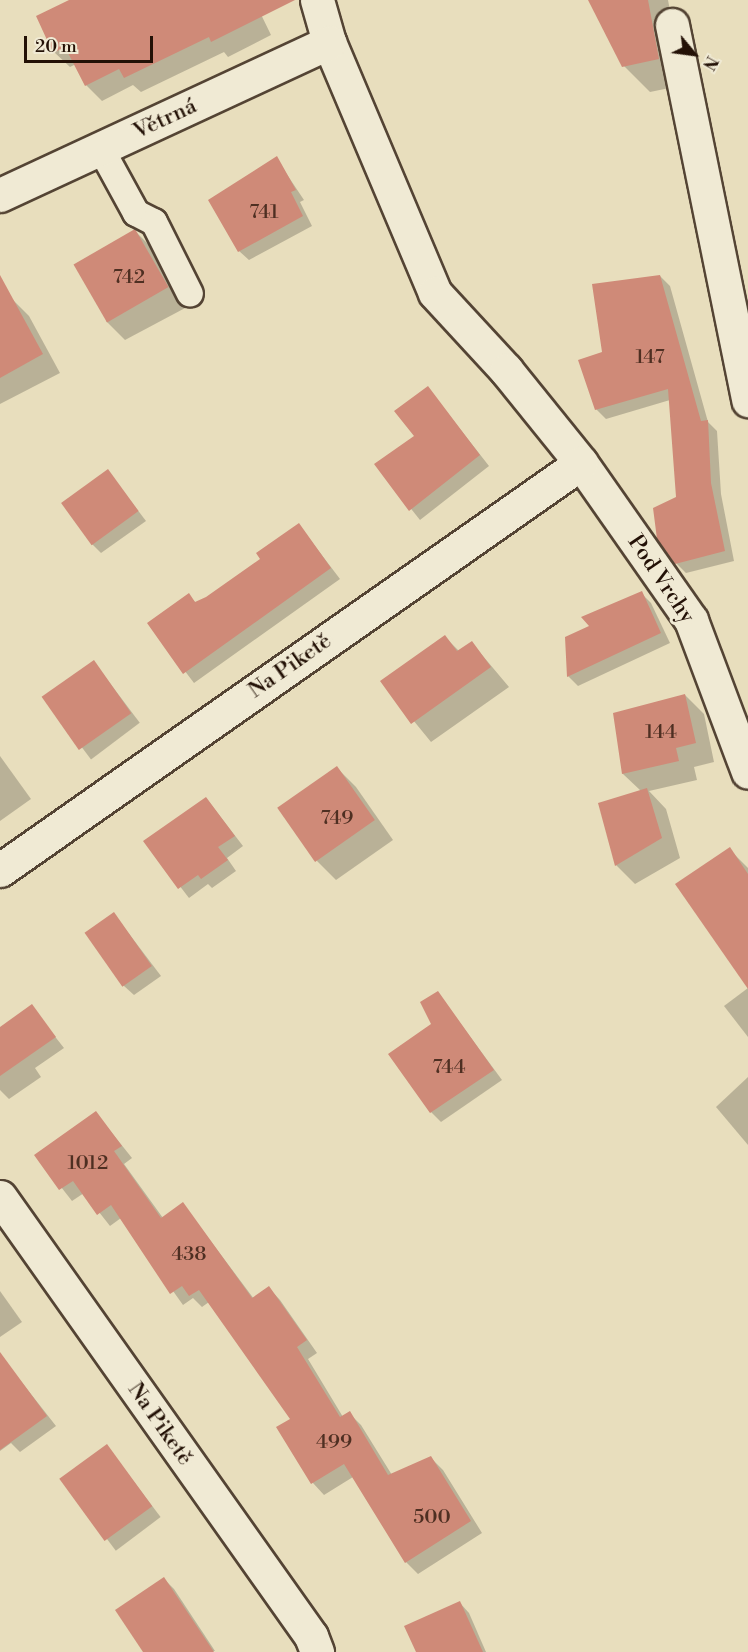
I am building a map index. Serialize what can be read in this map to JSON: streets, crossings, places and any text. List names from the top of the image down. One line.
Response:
{"streets":{"street":["Větrná","Pod Vrchy","Na Piketě"]},"crossings":[["Větrná","Pod Vrchy"],["Pod Vrchy","Na Piketě"]],"house_numbers":["741","742","147","144","749","744","1012","438","499","500"],"scale_bar":"20 m","north":"bottom right"}
